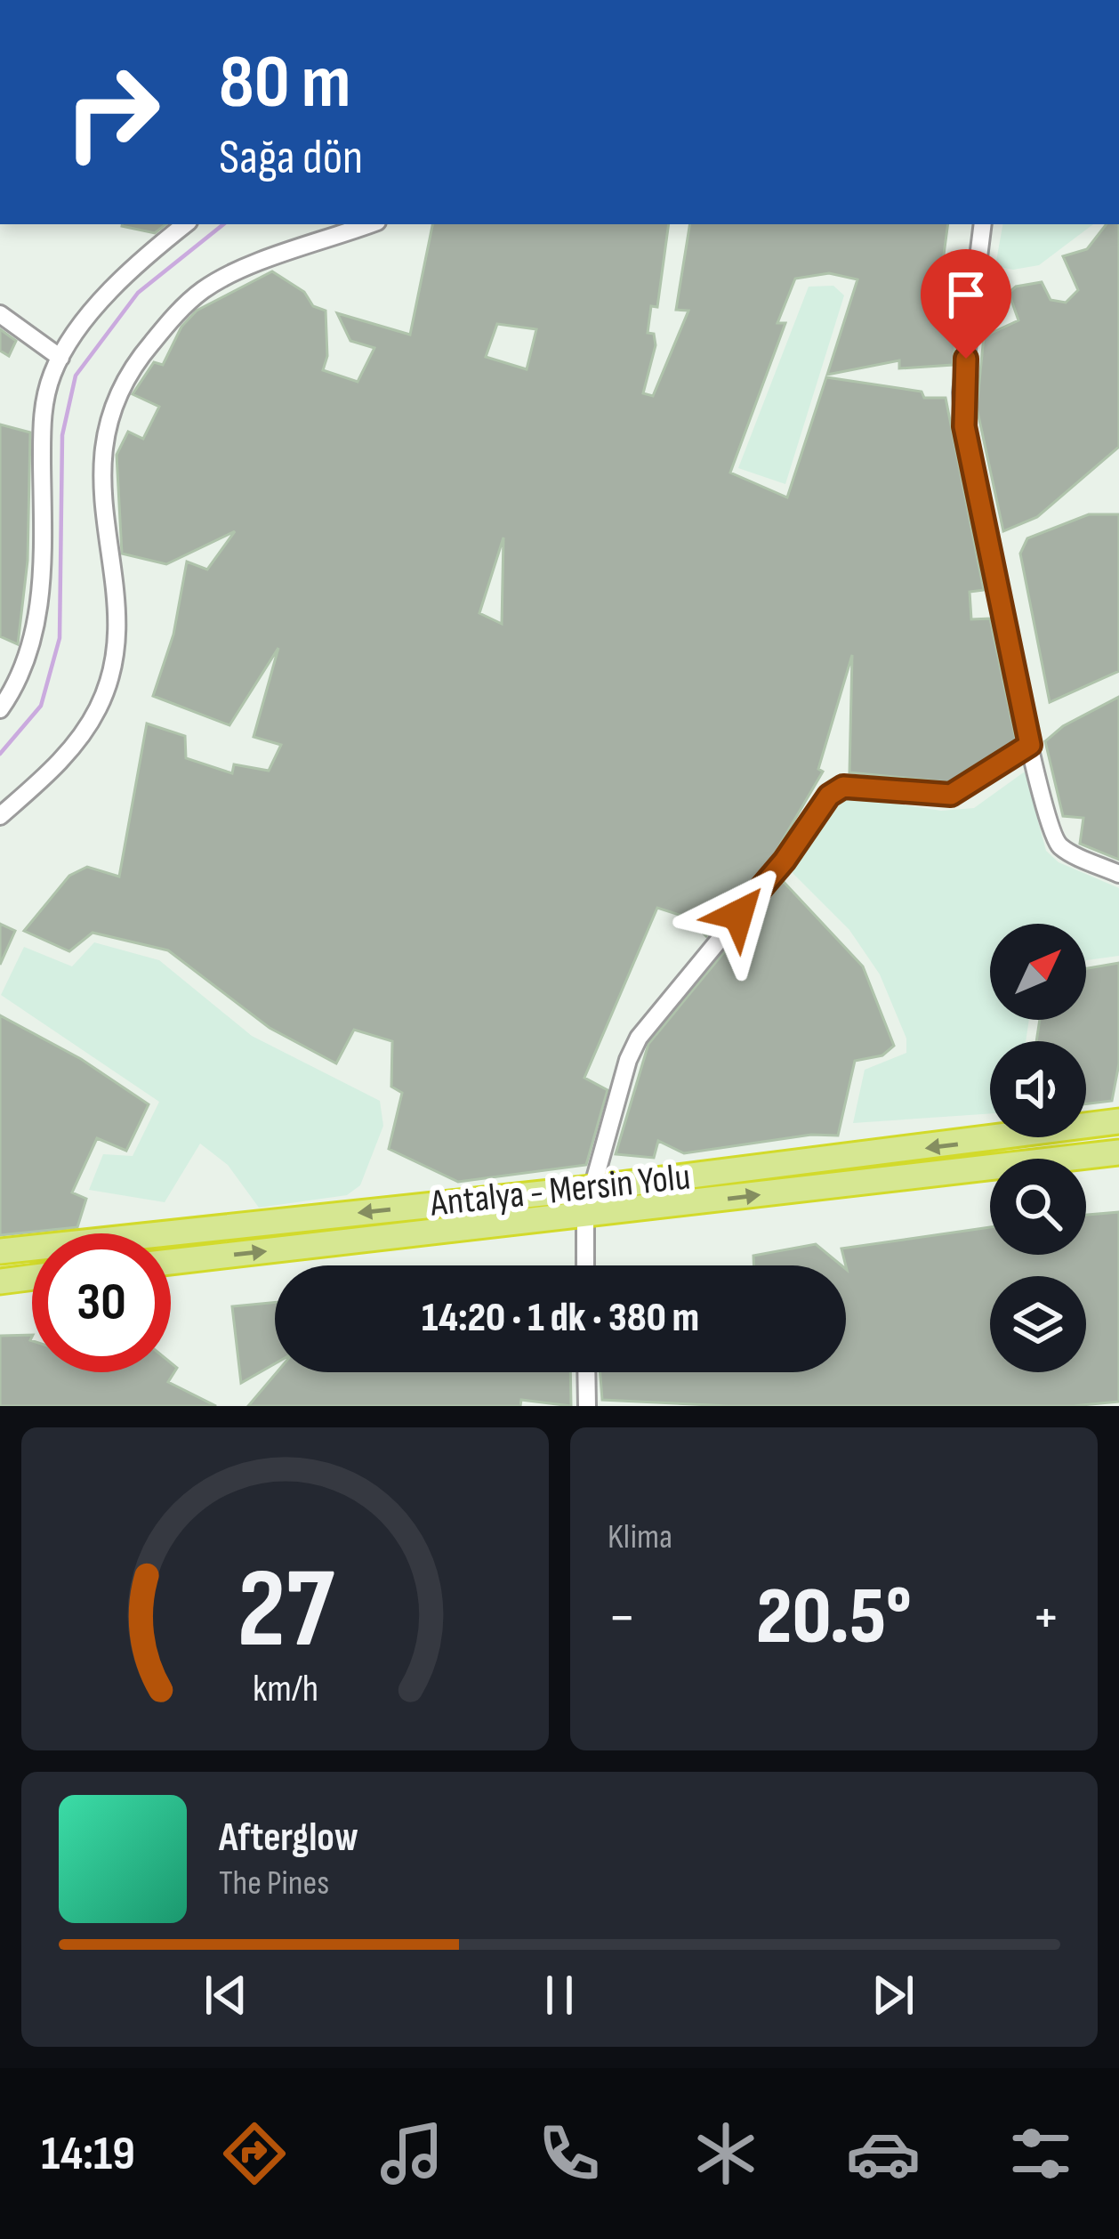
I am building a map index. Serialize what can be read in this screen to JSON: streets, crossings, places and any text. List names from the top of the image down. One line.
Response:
{"streets":{"highway":["Antalya - Mersin Yolu"]},"north":"top right","page":{"turn":["80 m","Sağa dön"],"limit":"30","trip":"14:20 · 1 dk · 380 m","tile":"Klima","heat":["−","20.5°","+"],"song":["Afterglow","The Pines"],"tabs":"14:19","gauge":["27","km/h"]}}
